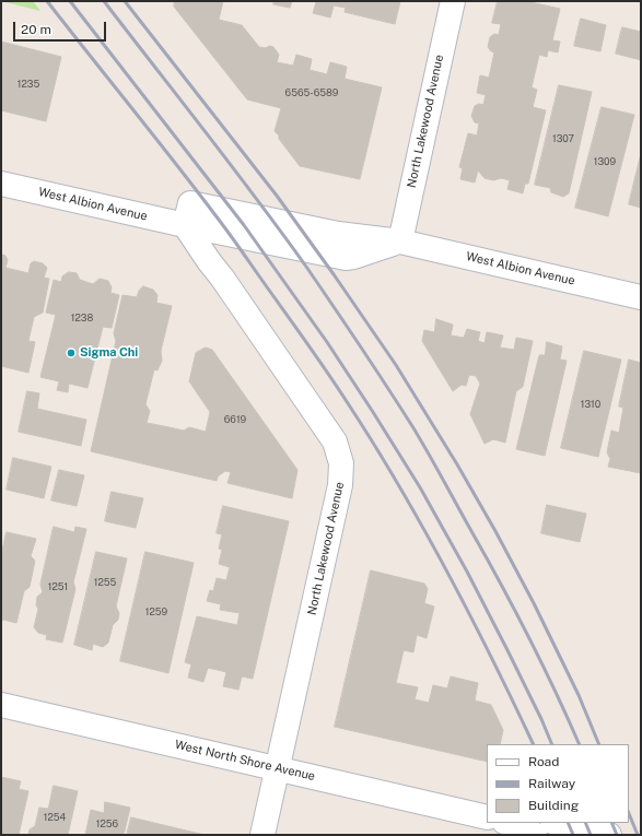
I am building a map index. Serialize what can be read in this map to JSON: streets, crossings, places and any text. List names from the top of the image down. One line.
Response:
{"streets":{"street":["North Lakewood Avenue","West Albion Avenue","West North Shore Avenue"]},"crossings":[["North Lakewood Avenue","West Albion Avenue"],["North Lakewood Avenue","West North Shore Avenue"]],"places":["Sigma Chi"],"house_numbers":["1235","6565-6589","1307","1309","1238","1310","6619","1255","1251","1259","1254","1256"],"legend":["Road","Railway","Building"],"scale_bar":"20 m"}
